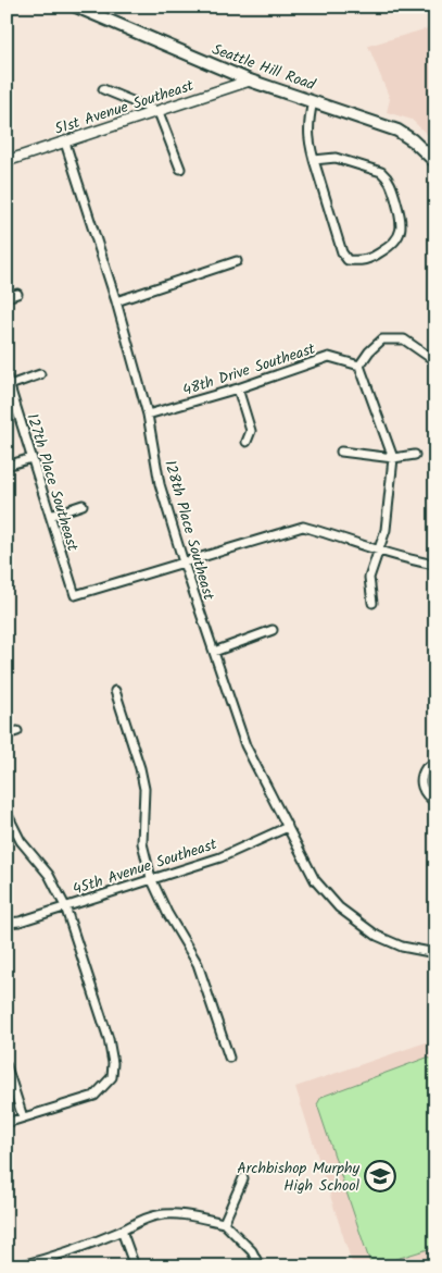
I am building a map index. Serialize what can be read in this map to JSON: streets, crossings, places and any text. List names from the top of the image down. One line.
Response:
{"streets":{"main road":["Seattle Hill Road"],"street":["51st Avenue Southeast","48th Drive Southeast","127th Place Southeast","128th Place Southeast","45th Avenue Southeast"]},"crossings":[["Seattle Hill Road","51st Avenue Southeast"],["51st Avenue Southeast","128th Place Southeast"],["48th Drive Southeast","128th Place Southeast"],["127th Place Southeast","128th Place Southeast"],["128th Place Southeast","45th Avenue Southeast"]],"places":{"school or university":["Archbishop Murphy High School"]}}
